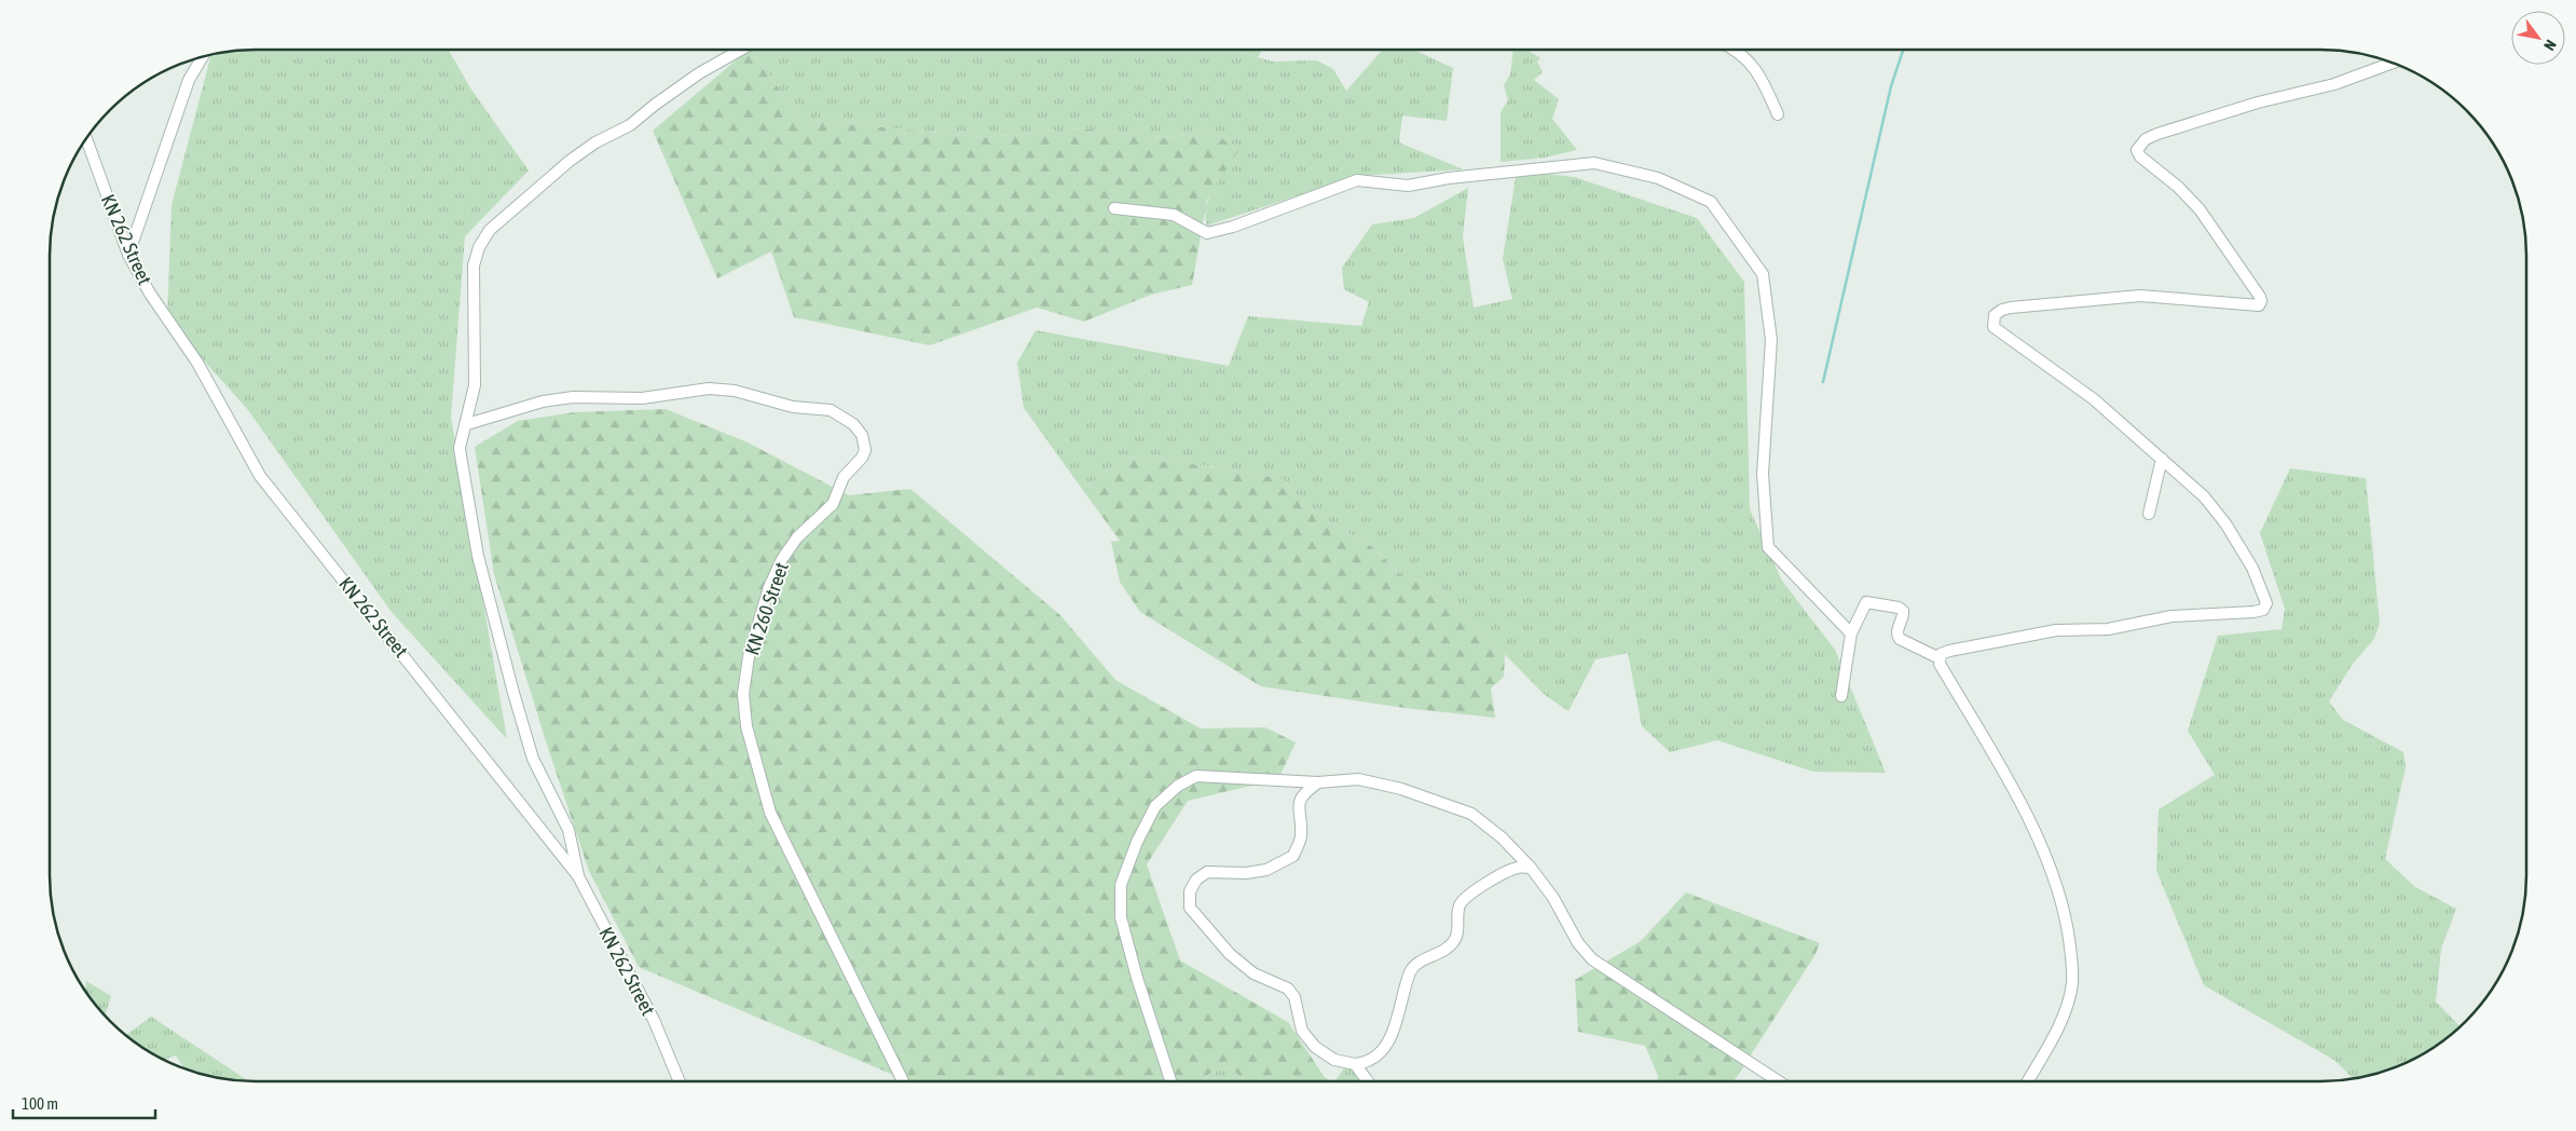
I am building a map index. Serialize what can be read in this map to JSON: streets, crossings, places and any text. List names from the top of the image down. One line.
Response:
{"streets":{"street":["KN 262 Street","KN 260 Street"]},"scale_bar":"100 m","north":"bottom right"}
